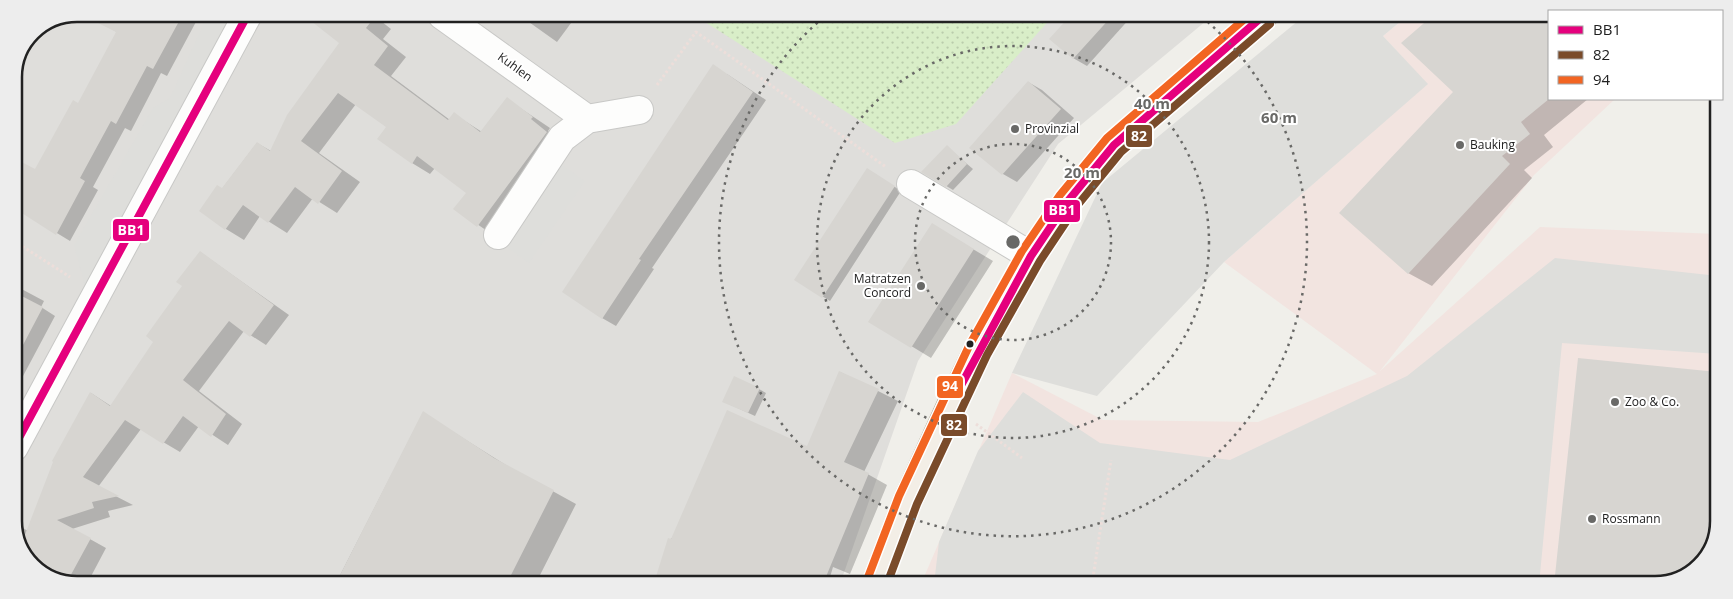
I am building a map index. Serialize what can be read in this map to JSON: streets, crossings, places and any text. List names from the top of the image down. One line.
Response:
{"streets":{"street":["Kuhlen"]},"places":["Provinzial","Bauking","Matratzen Concord","Zoo & Co.","Rossmann"],"lines":["transit line BB1","transit line 94","transit line 82"],"legend":["BB1","82","94"],"rings":["40 m","60 m","20 m"]}
